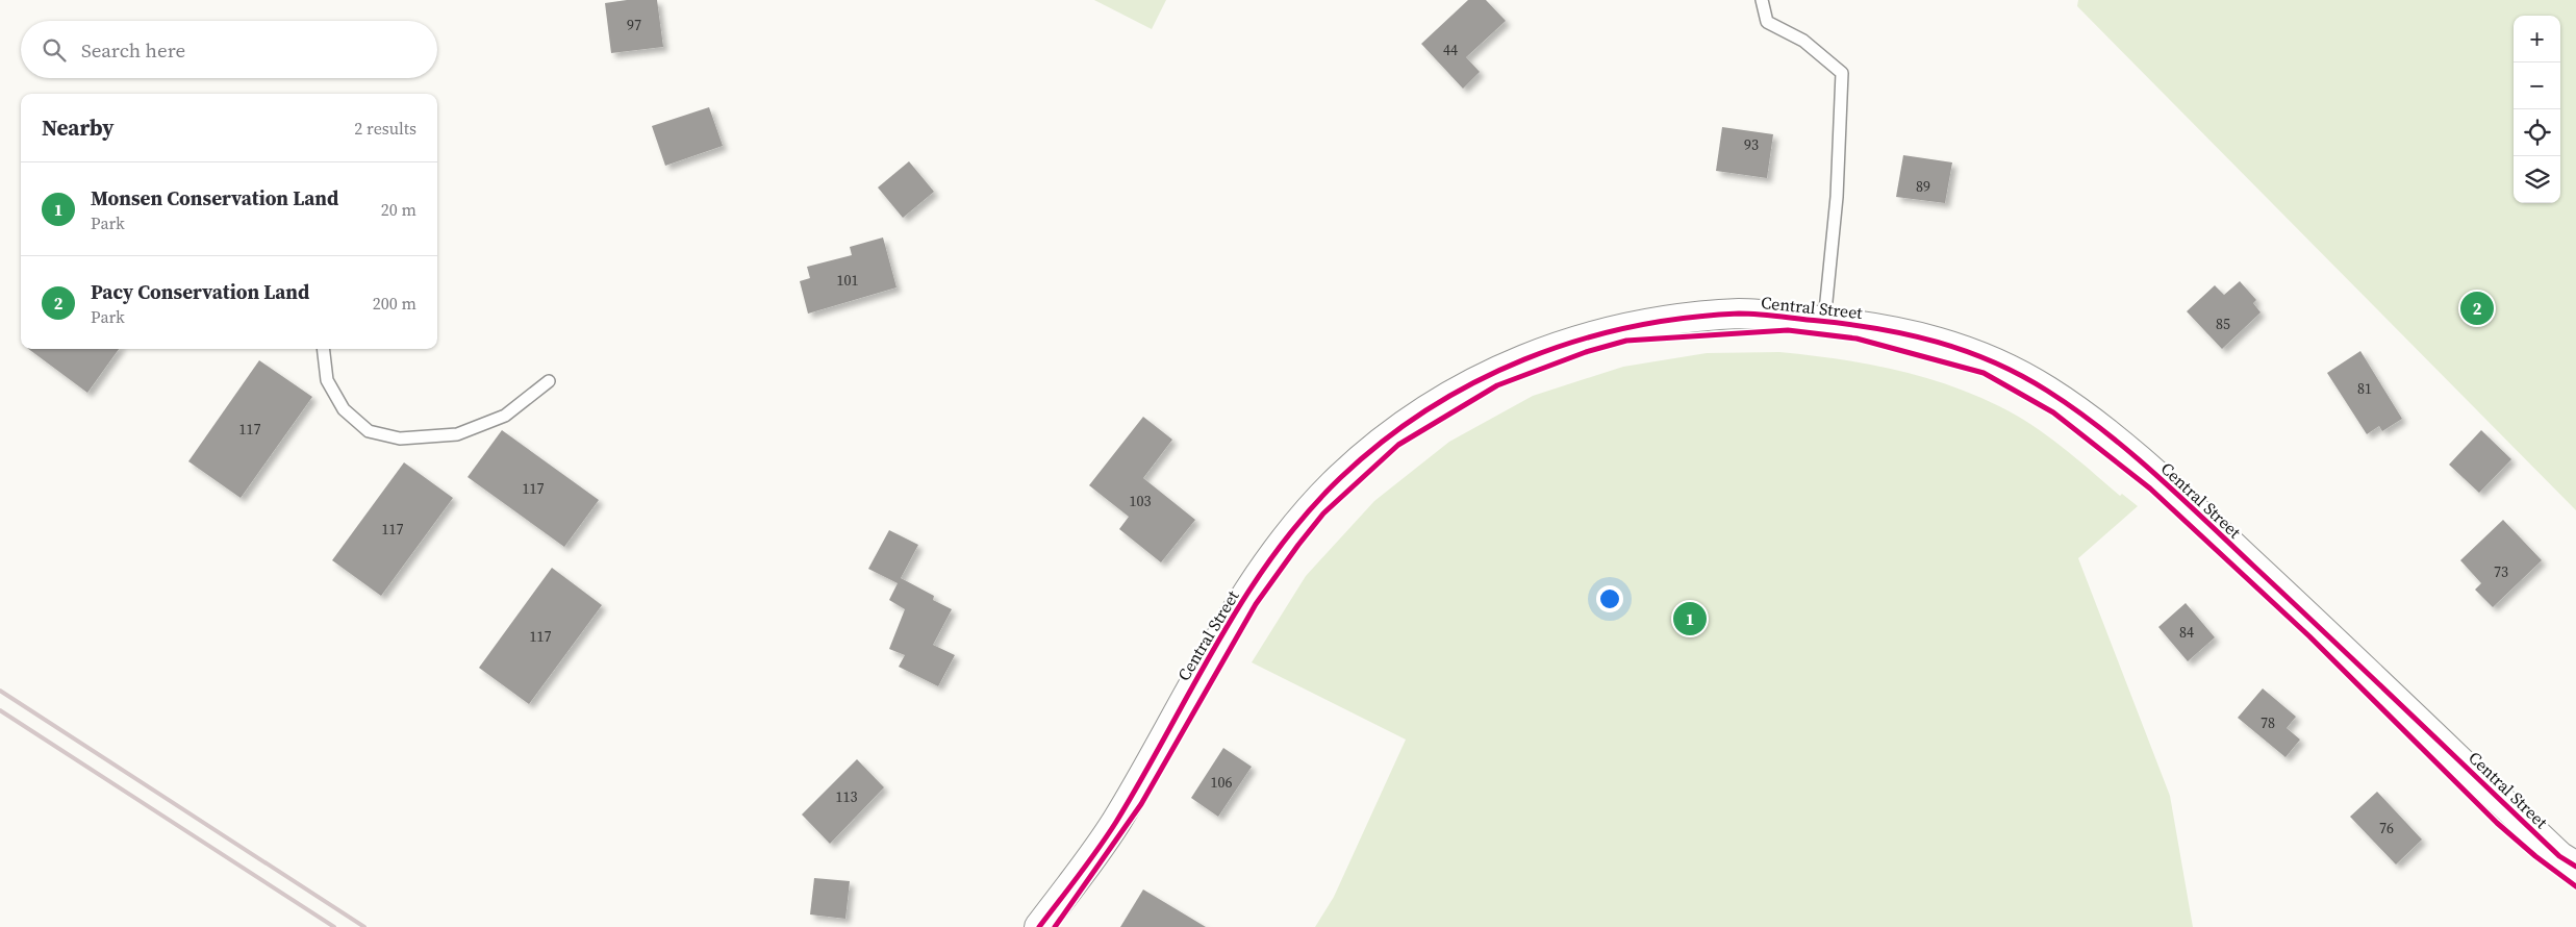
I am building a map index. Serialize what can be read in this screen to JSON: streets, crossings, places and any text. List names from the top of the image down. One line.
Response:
{"streets":{"street":["Central Street"]},"house_numbers":["97","44","93","89","101","85","81","117","117","103","117","73","84","117","78","106","113","76"],"page":{"map_buttons":["+","−"],"search":"Search here","heading":["Nearby","2 results"],"list":[{"mark":"1","name":"Monsen Conservation Land","note":"Park","value":"20 m"},{"mark":"2","name":"Pacy Conservation Land","note":"Park","value":"200 m"}],"pins":["2","1"]}}
